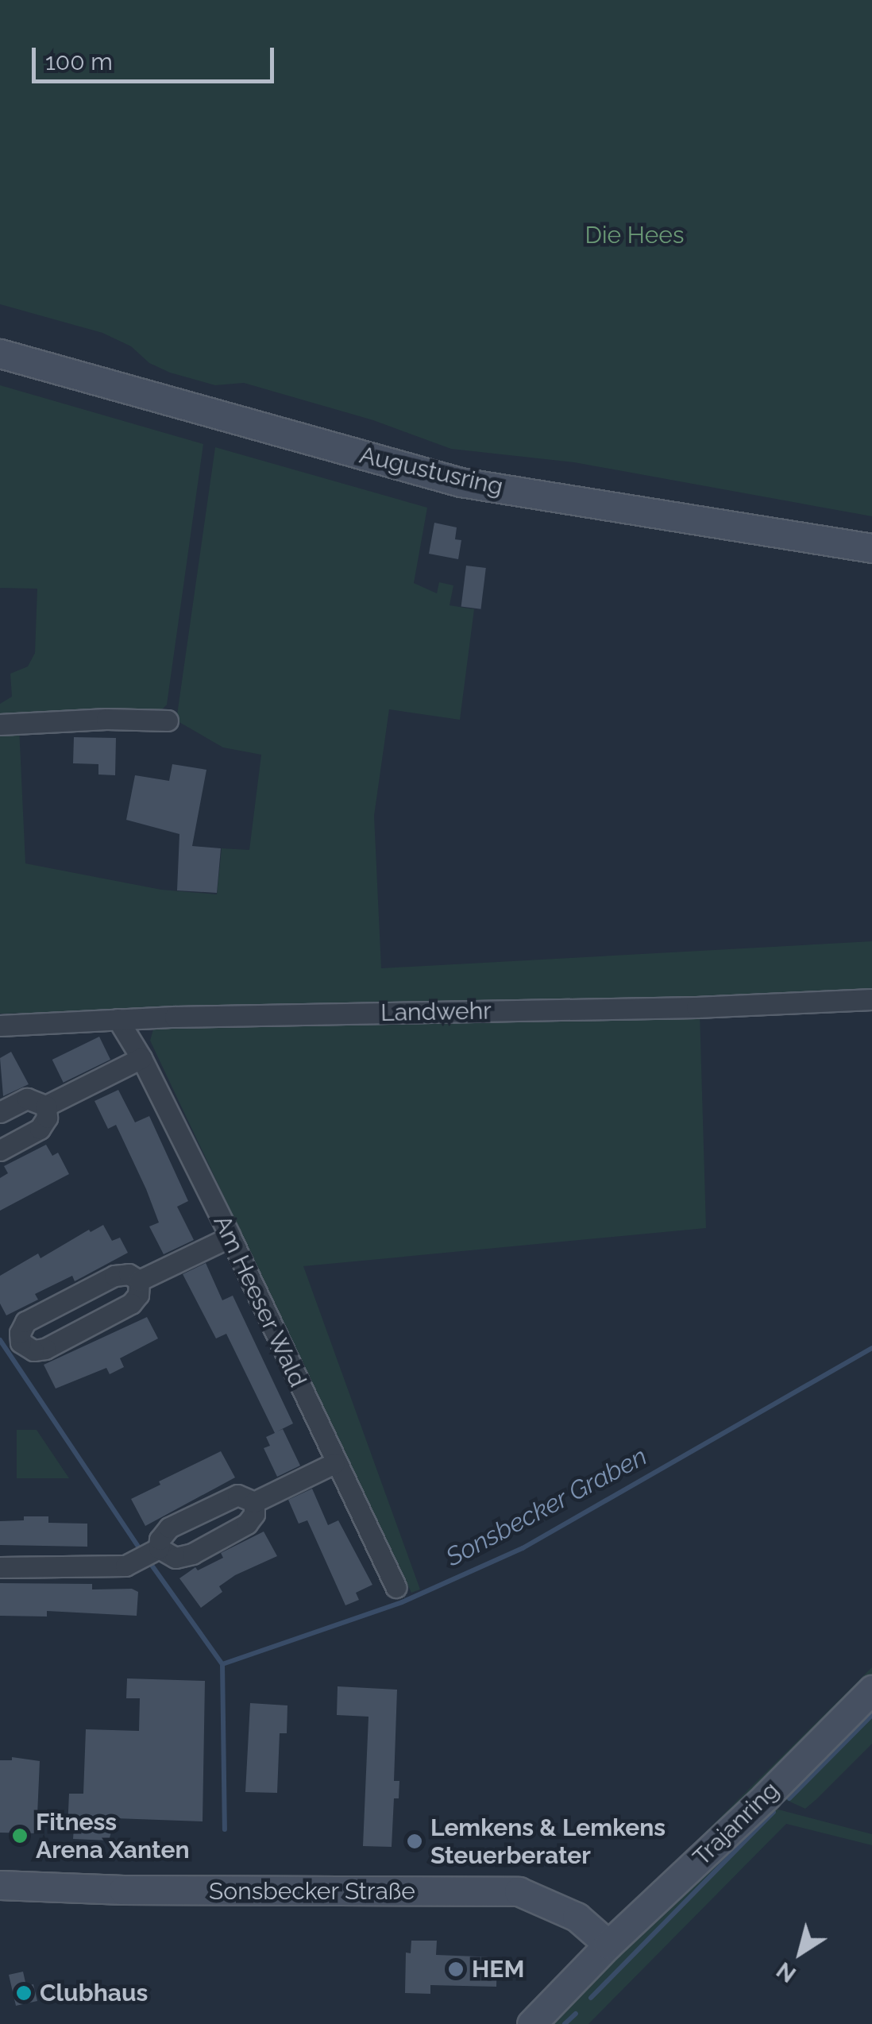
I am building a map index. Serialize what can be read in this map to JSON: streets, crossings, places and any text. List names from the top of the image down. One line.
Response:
{"streets":{"main road":["Augustusring","Trajanring","Sonsbecker Straße"],"street":["Landwehr","Am Heeser Wald"]},"crossings":[["Landwehr","Am Heeser Wald"],["Trajanring","Sonsbecker Straße"]],"water":["Sonsbecker Graben"],"parks":["Die Hees"],"places":["Fitness Arena Xanten","Lemkens & Lemkens Steuerberater","HEM","Clubhaus"],"scale_bar":"100 m","north":"bottom left"}
